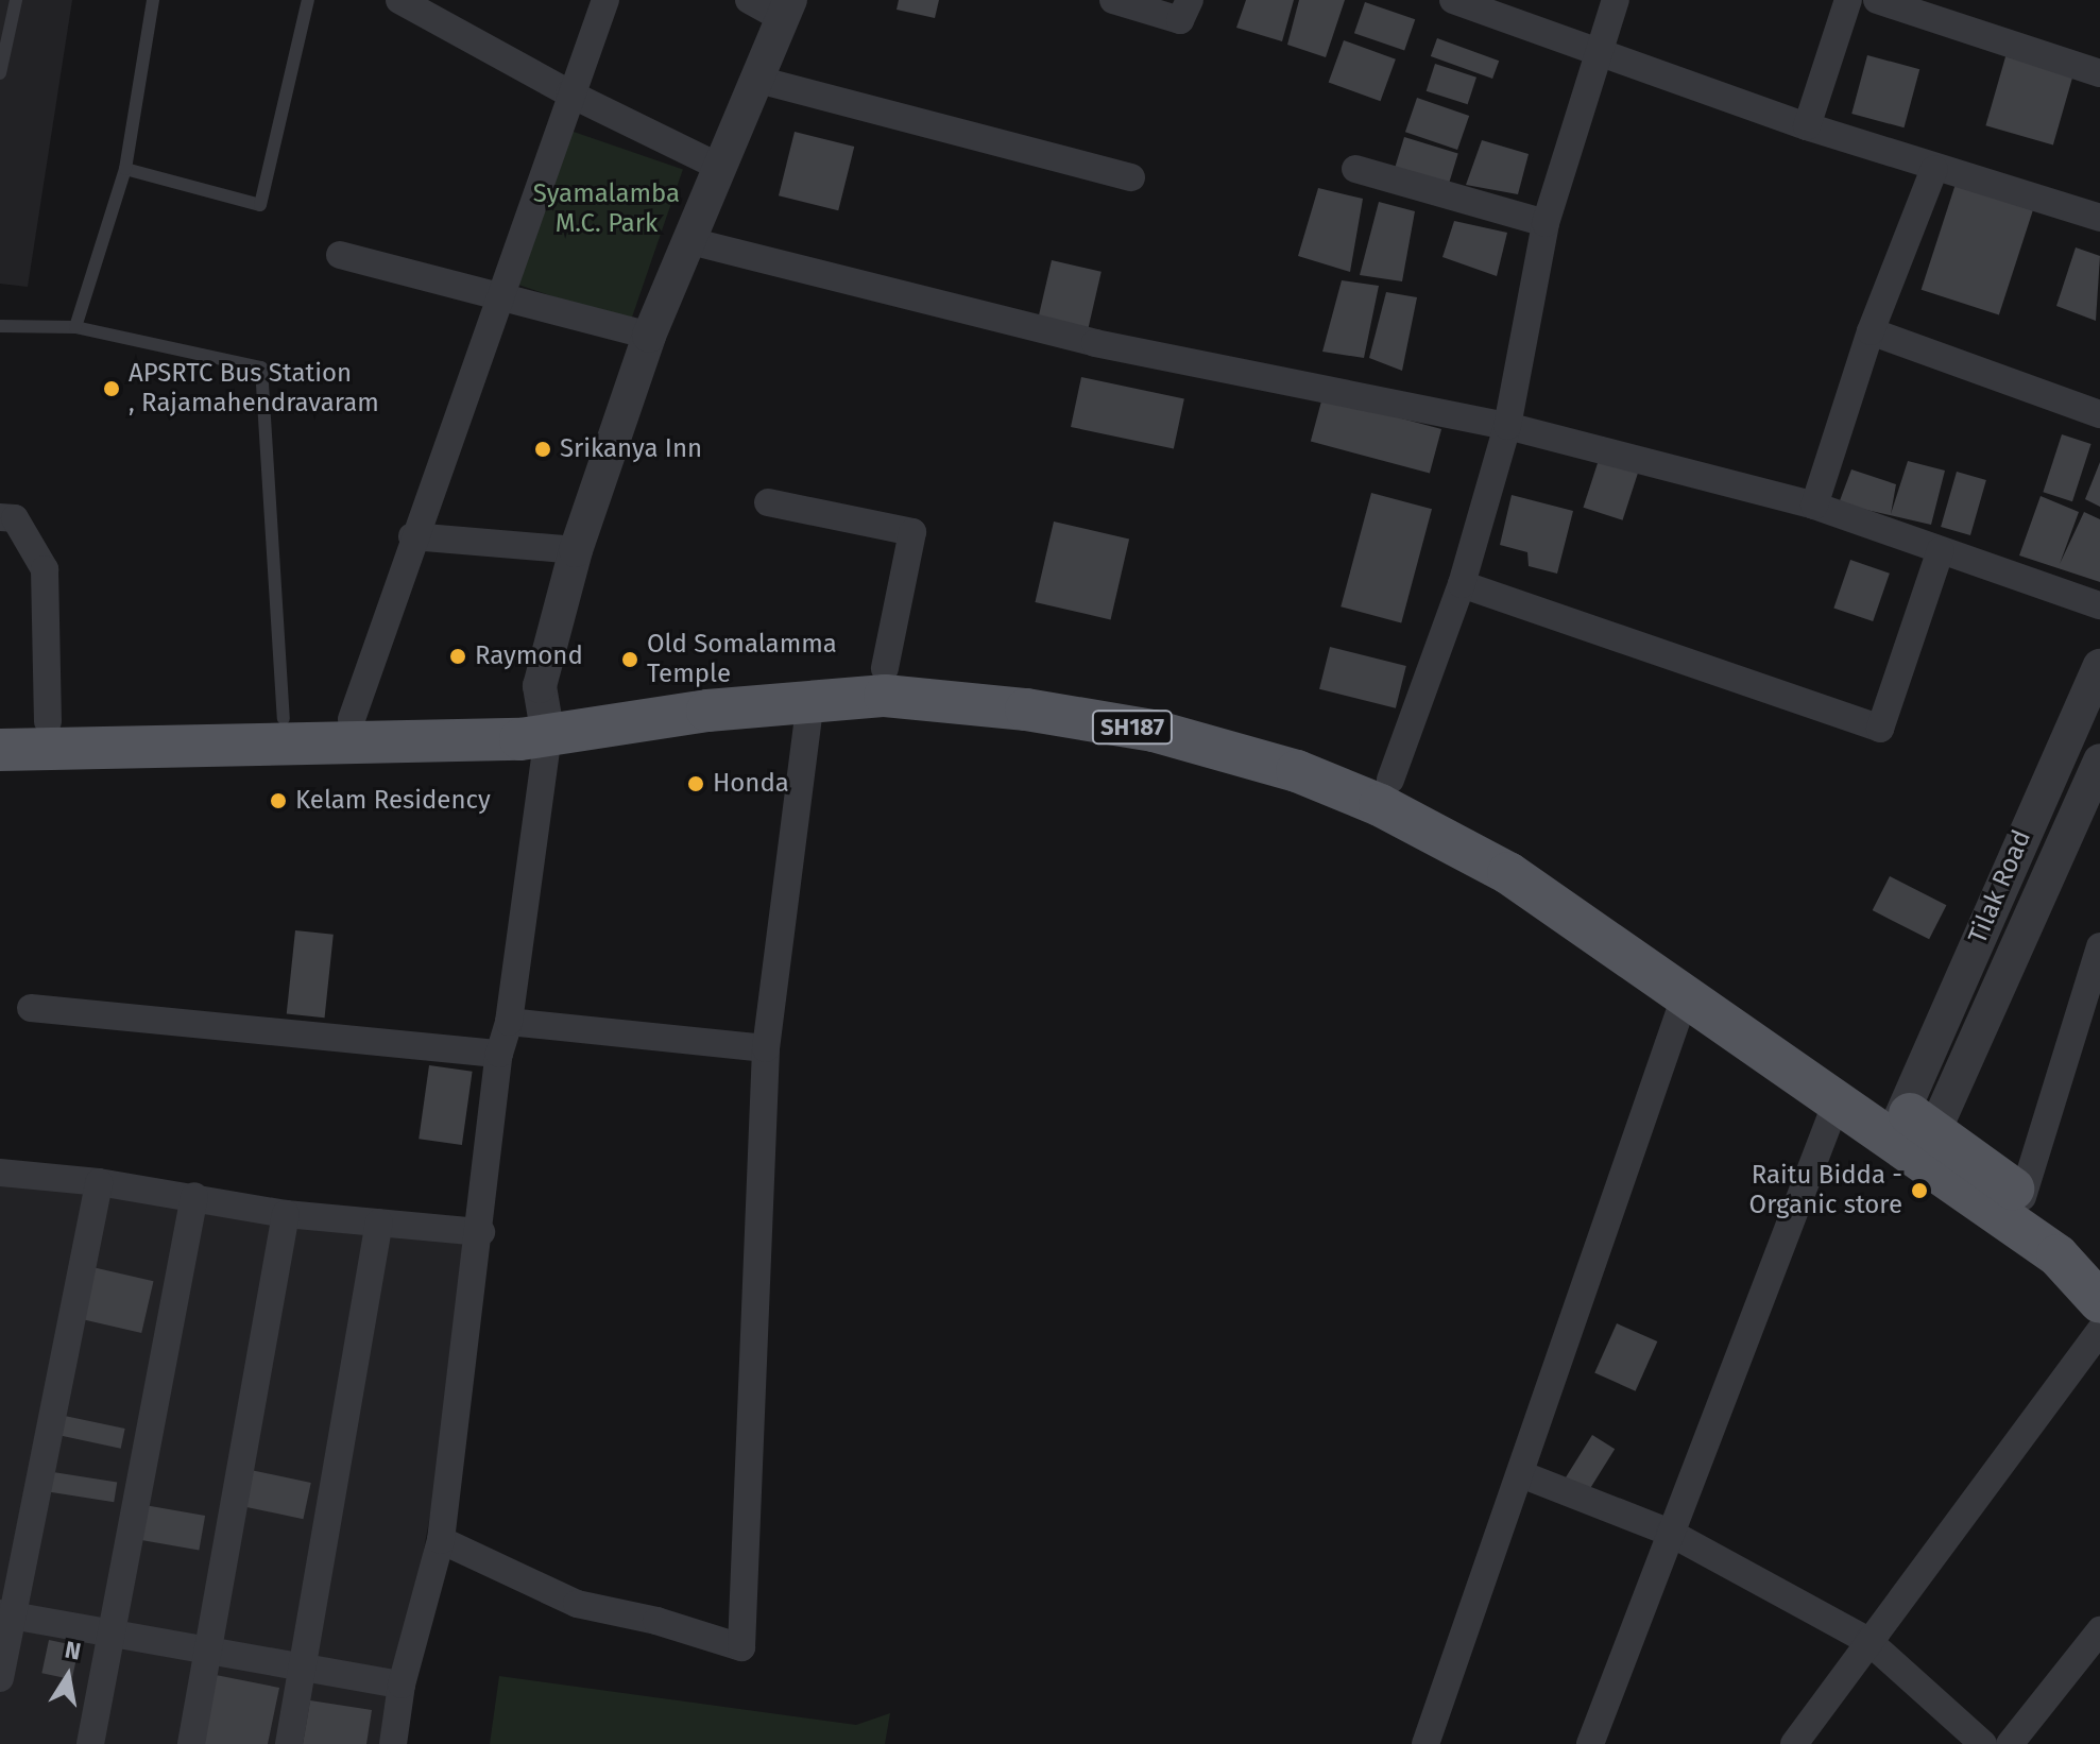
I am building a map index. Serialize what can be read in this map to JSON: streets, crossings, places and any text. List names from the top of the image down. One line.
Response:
{"streets":{"main road":["SH187"],"street":["Tilak Road"]},"crossings":[["SH187","Tilak Road"]],"parks":["Syamalamba M.C. Park"],"places":["APSRTC Bus Station , Rajamahendravaram","Srikanya Inn","Raymond","Old Somalamma Temple","Honda","Kelam Residency","Raitu Bidda - Organic store"],"north":"top"}
